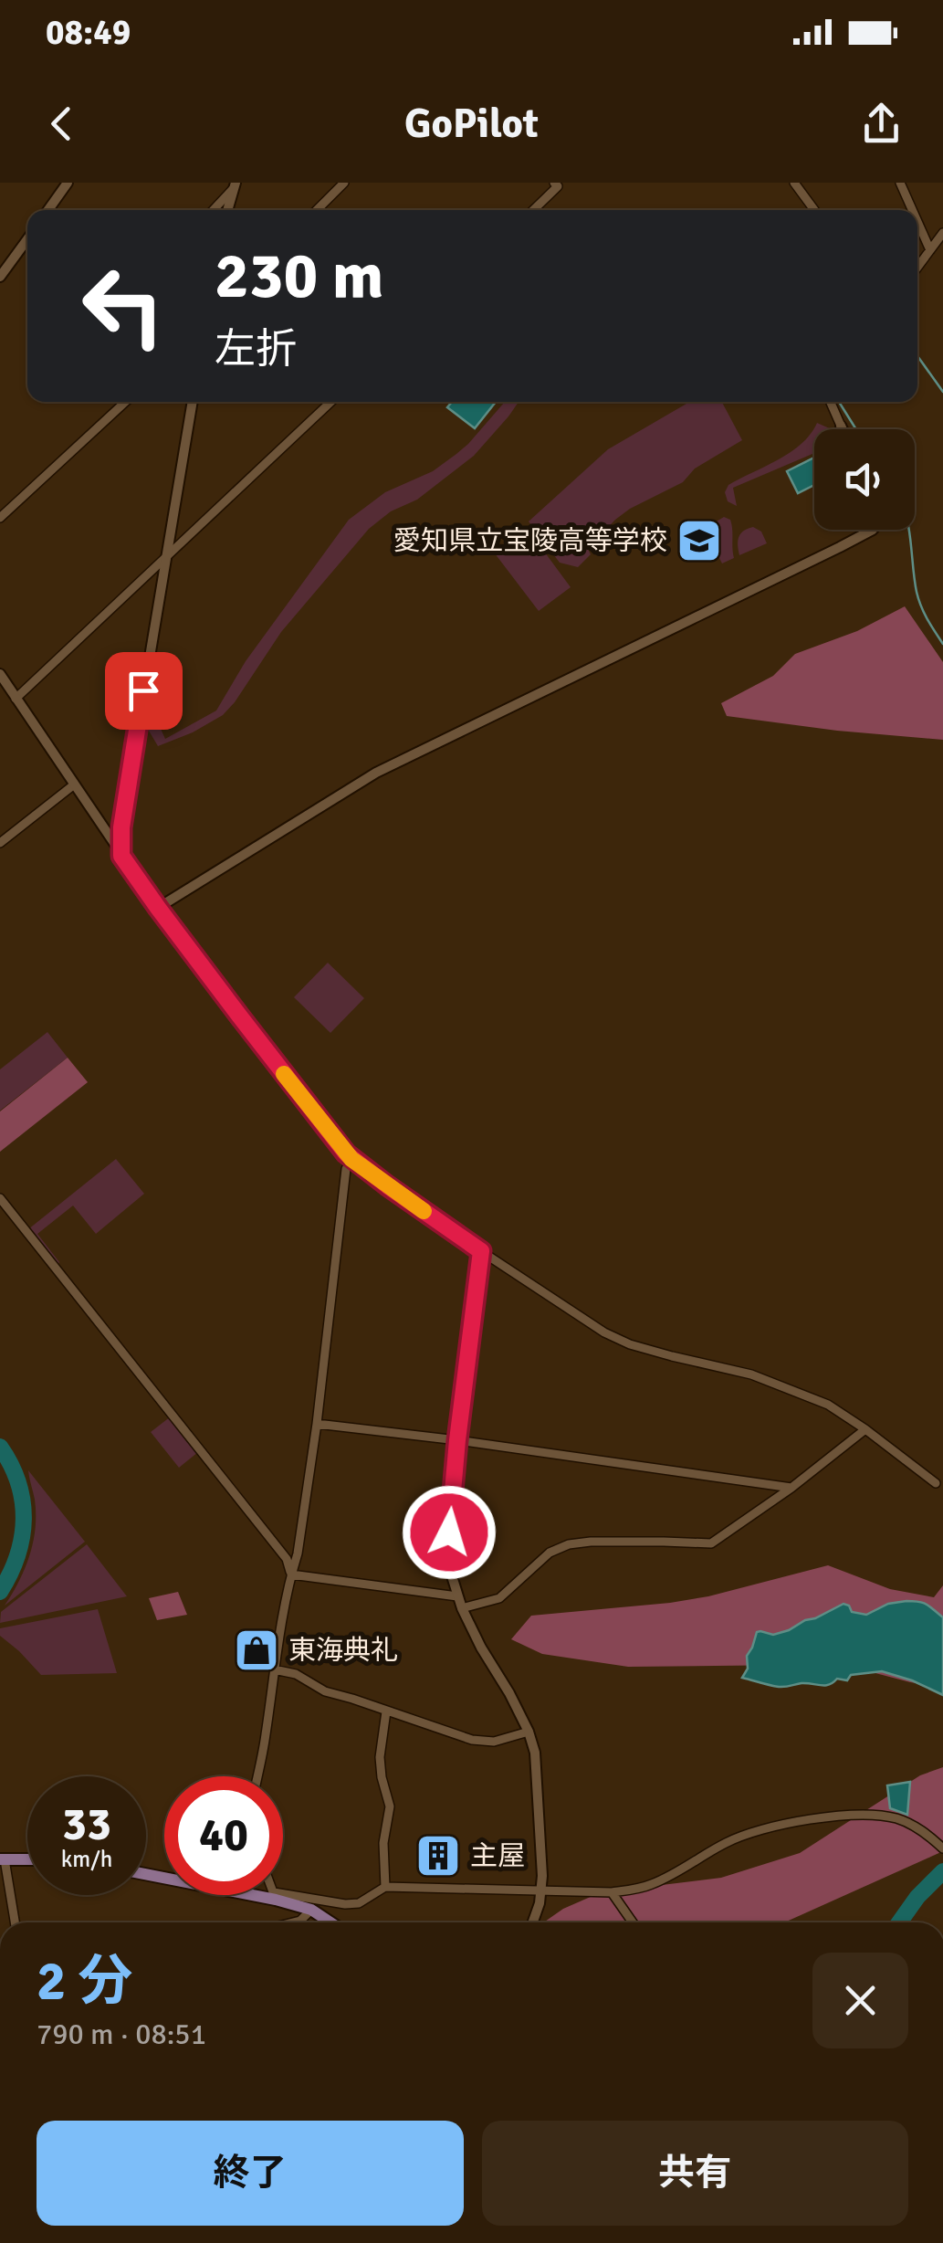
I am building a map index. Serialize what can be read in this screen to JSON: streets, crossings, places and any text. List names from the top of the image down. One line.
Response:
{"places":{"school or university":["愛知県立宝陵高等学校"],"shop":["東海典礼"],"building":["主屋"]},"page":{"status":"08:49","header":"GoPilot","turn":["230 m","左折"],"speed":"33 km/h","limit":"40","heading":["2 分","790 m · 08:51"],"buttons":["終了","共有"]}}
